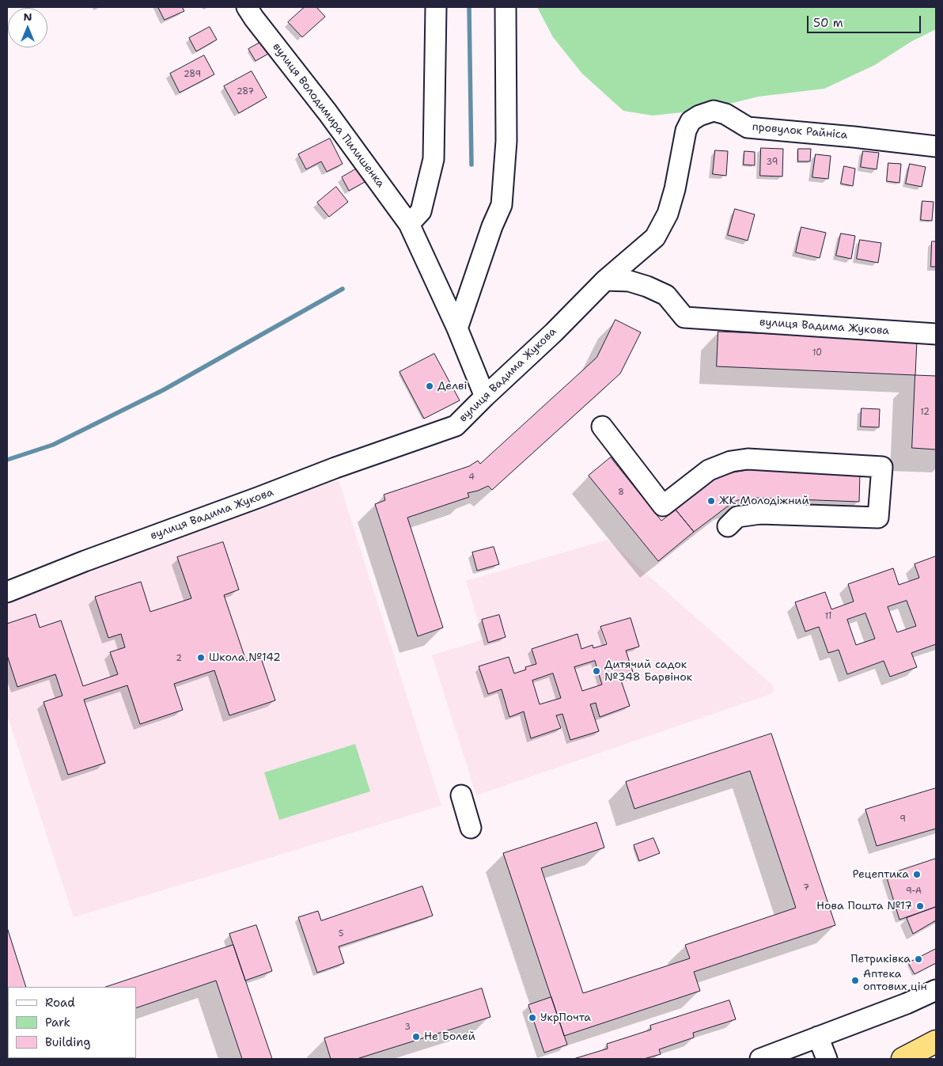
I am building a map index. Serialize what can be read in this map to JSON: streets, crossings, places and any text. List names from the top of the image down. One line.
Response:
{"streets":{"street":["вулиця Володимира Пилишенка","провулок Райніса","вулиця Вадима Жукова"]},"crossings":[["вулиця Володимира Пилишенка","вулиця Вадима Жукова"],["провулок Райніса","вулиця Вадима Жукова"]],"places":["Делві","ЖК Молодіжний","Школа №142","Дитячий садок №348 Барвінок","Рецептика","Нова Пошта №17","Петриківка","Аптека оптових цін","УкрПочта","Не Болей"],"house_numbers":["289","287","39","10","12","4","8","11","2","9","7","9-А","5","3"],"legend":["Road","Park","Building"],"scale_bar":"50 m","north":"top"}
